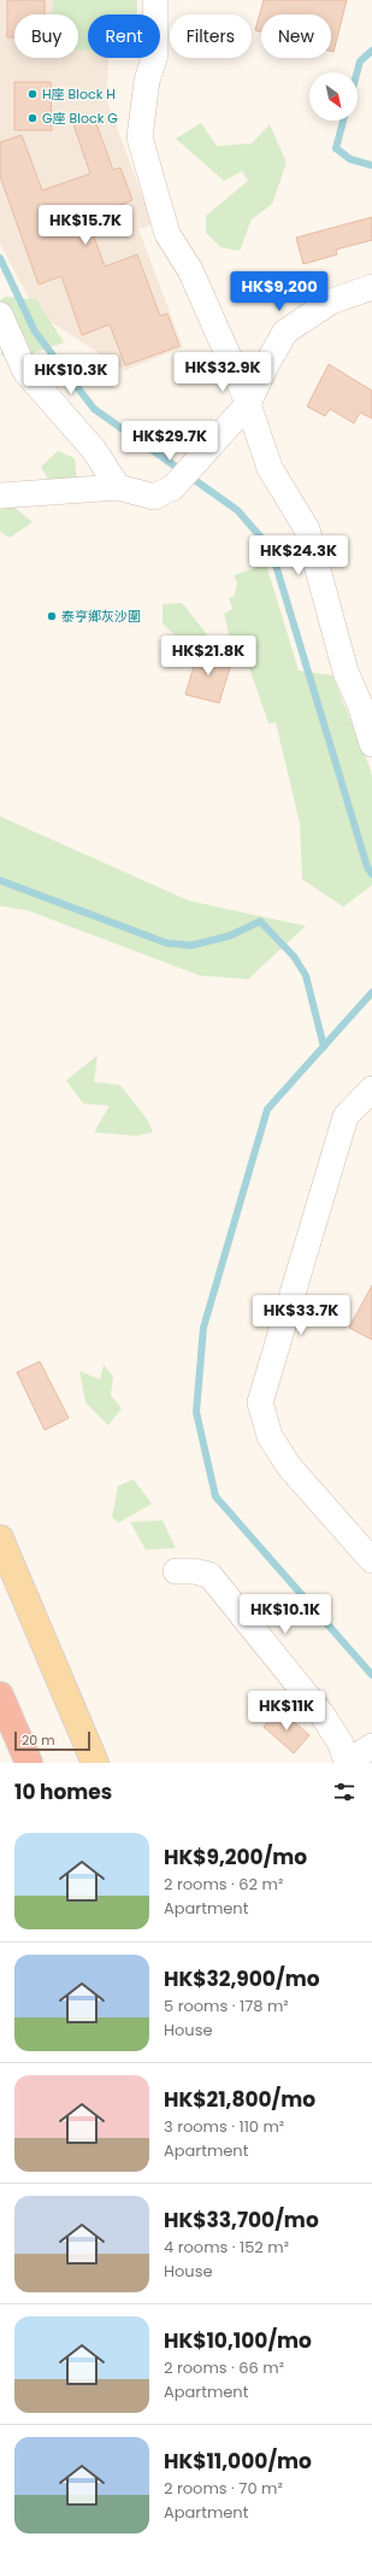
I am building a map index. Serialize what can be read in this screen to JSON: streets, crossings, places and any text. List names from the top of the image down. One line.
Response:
{"places":["H座 Block H","G座 Block G","泰亨鄉灰沙圍"],"scale_bar":"20 m","north":"bottom right","page":{"chip":["Buy","Rent","Filters","New"],"price":["HK$15.7K","HK$9,200","HK$32.9K","HK$10.3K","HK$29.7K","HK$24.3K","HK$21.8K","HK$33.7K","HK$10.1K","HK$11K"],"scale":"20 m","heading":"10 homes","list":[{"name":"HK$9,200/mo","note":"2 rooms · 62 m² · Apartment"},{"name":"HK$32,900/mo","note":"5 rooms · 178 m² · House"},{"name":"HK$21,800/mo","note":"3 rooms · 110 m² · Apartment"},{"name":"HK$33,700/mo","note":"4 rooms · 152 m² · House"},{"name":"HK$10,100/mo","note":"2 rooms · 66 m² · Apartment"},{"name":"HK$11,000/mo","note":"2 rooms · 70 m² · Apartment"}]}}
